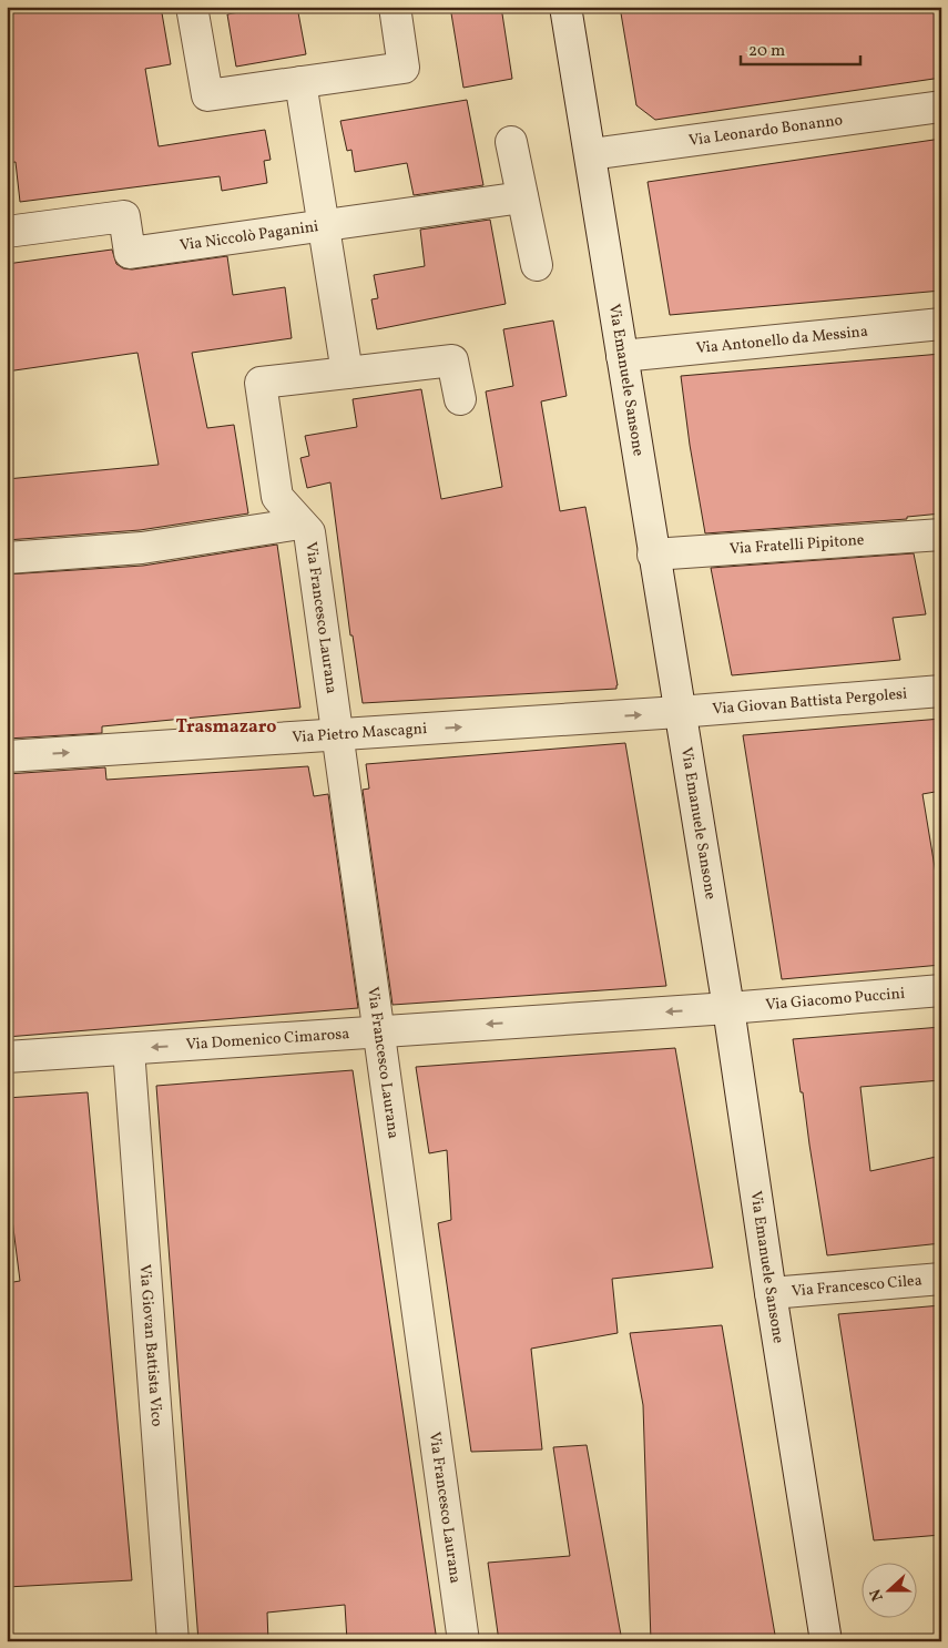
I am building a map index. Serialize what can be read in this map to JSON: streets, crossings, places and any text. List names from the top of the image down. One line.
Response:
{"streets":{"street":["Via Leonardo Bonanno","Via Niccolò Paganini","Via Antonello da Messina","Via Emanuele Sansone","Via Fratelli Pipitone","Via Francesco Laurana","Via Giovan Battista Pergolesi","Via Pietro Mascagni","Via Giacomo Puccini","Via Domenico Cimarosa","Via Francesco Cilea","Via Giovan Battista Vico"]},"crossings":[["Via Leonardo Bonanno","Via Emanuele Sansone"],["Via Antonello da Messina","Via Emanuele Sansone"],["Via Emanuele Sansone","Via Fratelli Pipitone"],["Via Emanuele Sansone","Via Giovan Battista Pergolesi"],["Via Emanuele Sansone","Via Pietro Mascagni"],["Via Emanuele Sansone","Via Giacomo Puccini"],["Via Emanuele Sansone","Via Domenico Cimarosa"],["Via Emanuele Sansone","Via Francesco Cilea"],["Via Francesco Laurana","Via Pietro Mascagni"],["Via Francesco Laurana","Via Domenico Cimarosa"],["Via Giovan Battista Pergolesi","Via Pietro Mascagni"],["Via Giacomo Puccini","Via Domenico Cimarosa"],["Via Domenico Cimarosa","Via Giovan Battista Vico"]],"one_way":["Via Domenico Cimarosa"],"districts":["Trasmazaro"],"scale_bar":"20 m","north":"left"}
